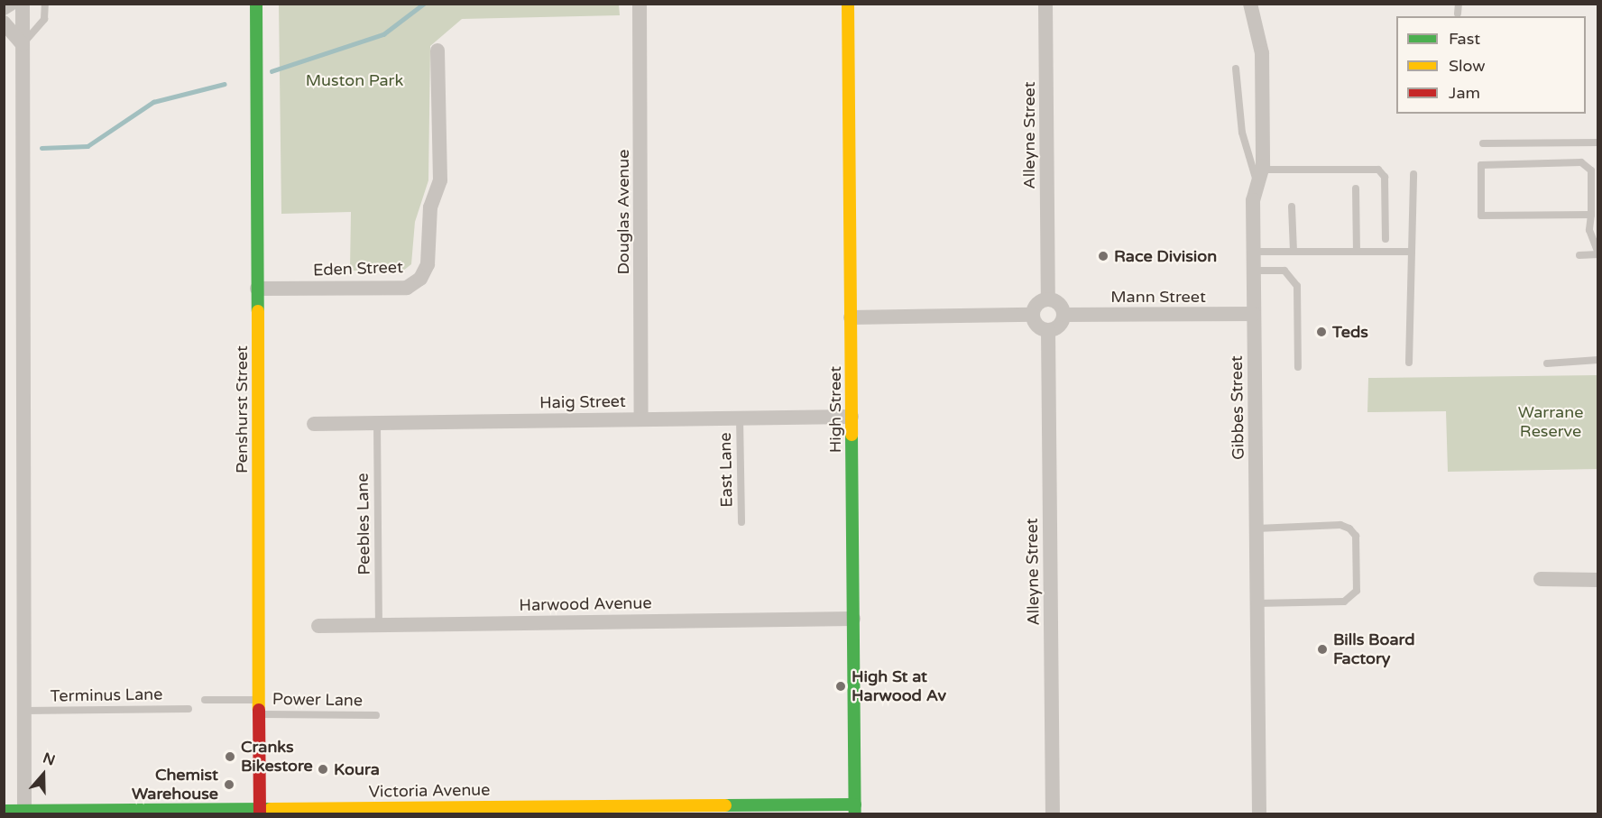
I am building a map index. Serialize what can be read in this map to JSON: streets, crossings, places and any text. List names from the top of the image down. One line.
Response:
{"streets":{"street":["Alleyne Street","Douglas Avenue","Eden Street","Mann Street","Haig Street","Gibbes Street","Penshurst Street","High Street","Harwood Avenue","Victoria Avenue"],"lane":["East Lane","Peebles Lane","Terminus Lane","Power Lane"]},"crossings":[["Alleyne Street","Mann Street"],["Douglas Avenue","Haig Street"],["Eden Street","Penshurst Street"],["Mann Street","Gibbes Street"],["Haig Street","High Street"],["Haig Street","East Lane"],["Haig Street","Peebles Lane"],["Penshurst Street","Power Lane"],["Penshurst Street","Victoria Avenue"],["High Street","Harwood Avenue"],["High Street","Victoria Avenue"],["Peebles Lane","Harwood Avenue"]],"parks":["Muston Park","Warrane Reserve"],"places":["Race Division","Teds","Bills Board Factory","High St at Harwood Av","Cranks Bikestore","Koura","Chemist Warehouse"],"legend":["Fast","Slow","Jam"],"north":"top"}
